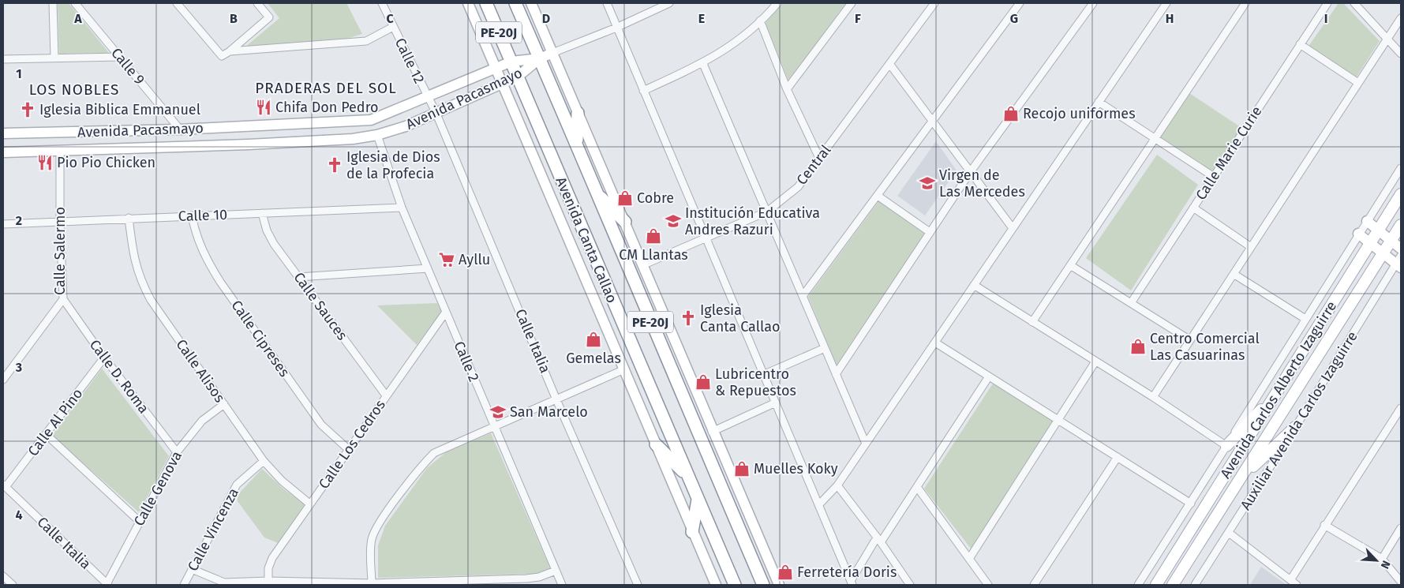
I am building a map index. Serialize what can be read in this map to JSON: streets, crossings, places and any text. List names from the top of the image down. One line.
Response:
{"streets":{"highway":["PE-20J","Avenida Canta Callao"],"main road":["Avenida Pacasmayo","Avenida Carlos Alberto Izaguirre"],"street":["Calle 12","Calle 9","Calle Marie Curie","Central","Calle 10","Calle Salermo","Calle Sauces","Calle Cipreses","Calle Italia","Calle 2","Calle Alisos","Calle D. Roma","Auxiliar Avenida Carlos Izaguirre","Calle Al Pino","Calle Los Cedros","Calle Genova","Calle Vincenza"]},"crossings":[["Calle 12","Avenida Pacasmayo"],["Calle 12","Calle Italia"],["Calle 9","Avenida Pacasmayo"],["Avenida Pacasmayo","Avenida Canta Callao"],["Avenida Pacasmayo","Calle Salermo"],["Avenida Pacasmayo","Calle Italia"],["Avenida Pacasmayo","Calle 2"],["Calle 10","Calle Salermo"],["Calle 10","Calle Sauces"],["Calle 10","Calle Cipreses"],["Calle 10","Calle 2"],["Calle 10","Calle Alisos"],["Calle Salermo","Calle D. Roma"],["Calle Sauces","Calle Los Cedros"],["Calle Cipreses","Calle Los Cedros"],["Calle Italia","Calle Al Pino"],["Calle Italia","Calle Genova"],["Calle 2","Calle Los Cedros"],["Calle Alisos","Calle Los Cedros"],["Calle Alisos","Calle Genova"],["Calle Alisos","Calle Vincenza"],["Calle D. Roma","Calle Al Pino"],["Calle D. Roma","Calle Genova"]],"districts":["PRADERAS DEL SOL","LOS NOBLES"],"places":{"restaurant":["Chifa Don Pedro","Pio Pio Chicken"],"church":["Iglesia Biblica Emmanuel","Iglesia de Dios de la Profecia","Iglesia Canta Callao"],"shop":["Recojo uniformes","Cobre","CM Llantas","Gemelas","Centro Comercial Las Casuarinas","Lubricentro & Repuestos","Muelles Koky","Ferretería Doris"],"school or university":["Virgen de Las Mercedes","Institución Educativa Andres Razuri","San Marcelo"],"supermarket":["Ayllu"]},"north":"bottom right","grid":{"columns":["A","B","C","D","E","F","G","H","I"],"rows":["1","2","3","4"]}}
